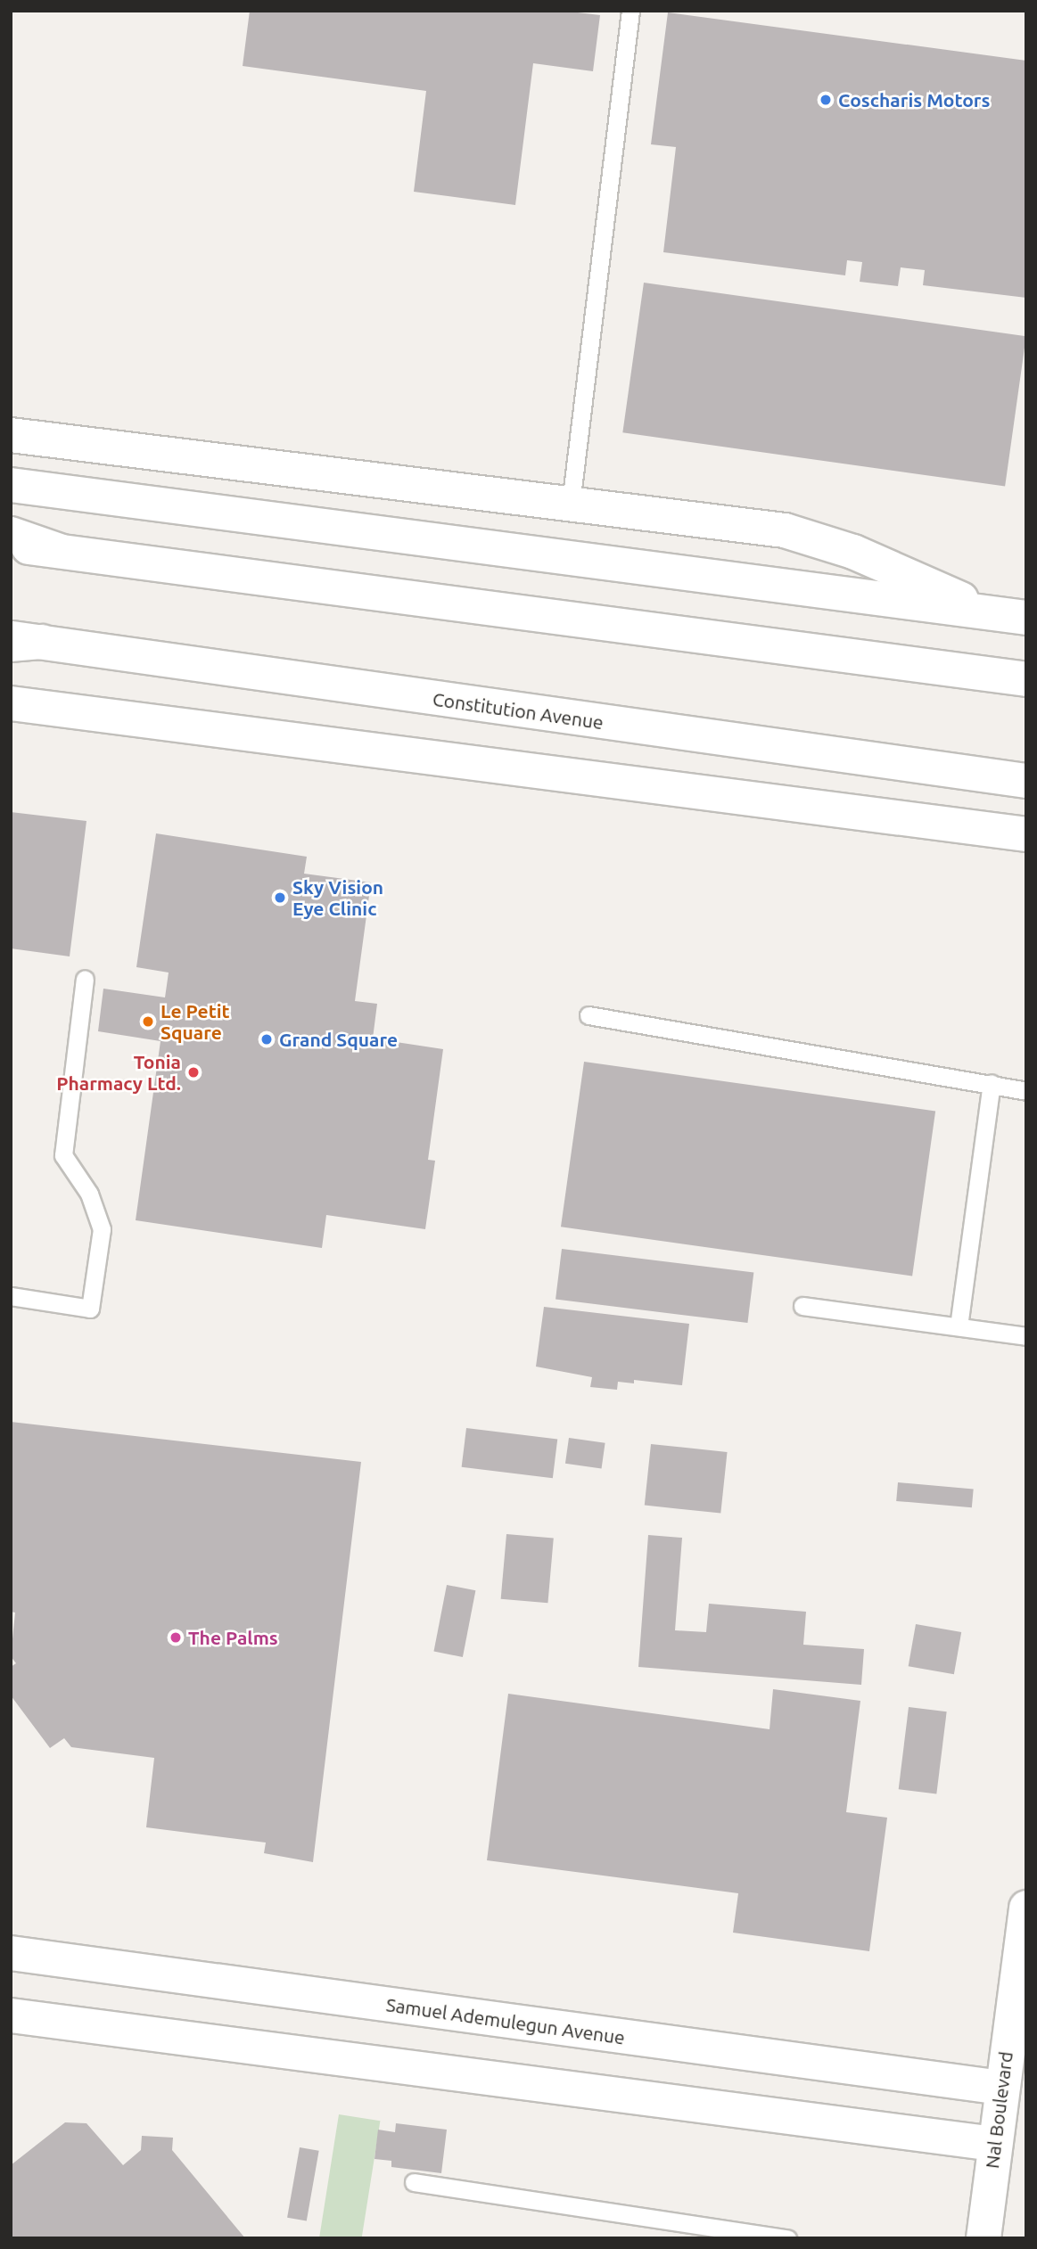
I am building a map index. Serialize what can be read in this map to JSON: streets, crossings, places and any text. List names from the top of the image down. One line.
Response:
{"streets":{"main road":["Constitution Avenue","Samuel Ademulegun Avenue","Nal Boulevard"]},"crossings":[["Samuel Ademulegun Avenue","Nal Boulevard"]],"places":["Coscharis Motors","Sky Vision Eye Clinic","Le Petit Square","Grand Square","Tonia Pharmacy Ltd.","The Palms"]}
